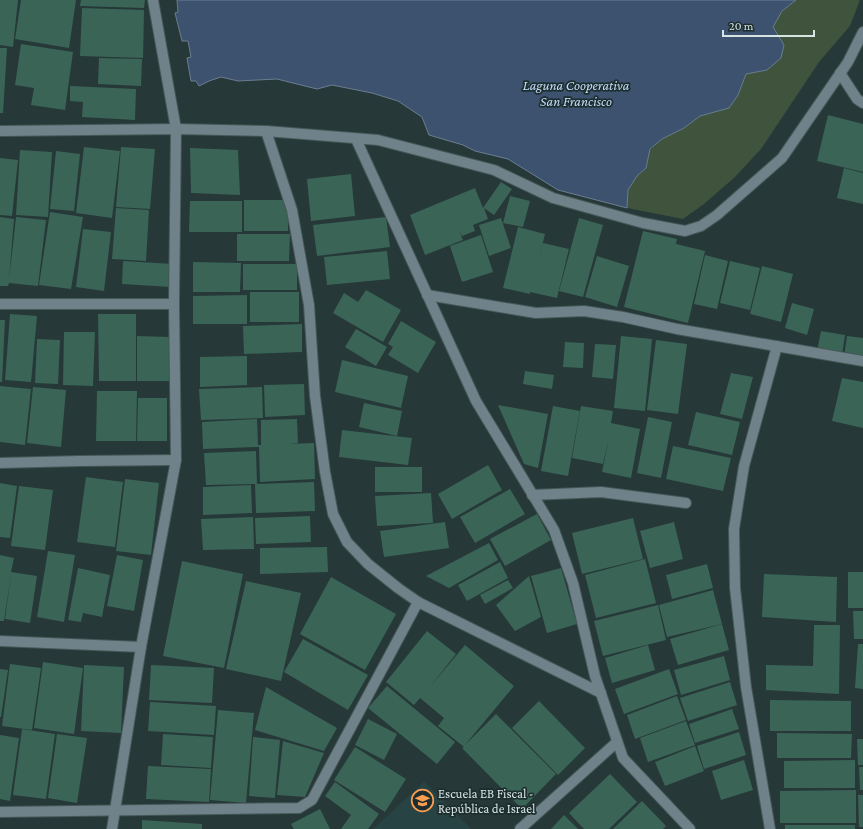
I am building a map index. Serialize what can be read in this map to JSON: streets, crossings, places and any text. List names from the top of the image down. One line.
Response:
{"water":["Laguna Cooperativa San Francisco"],"places":{"school or university":["Escuela EB Fiscal - República de Israel"]},"scale_bar":"20 m"}
